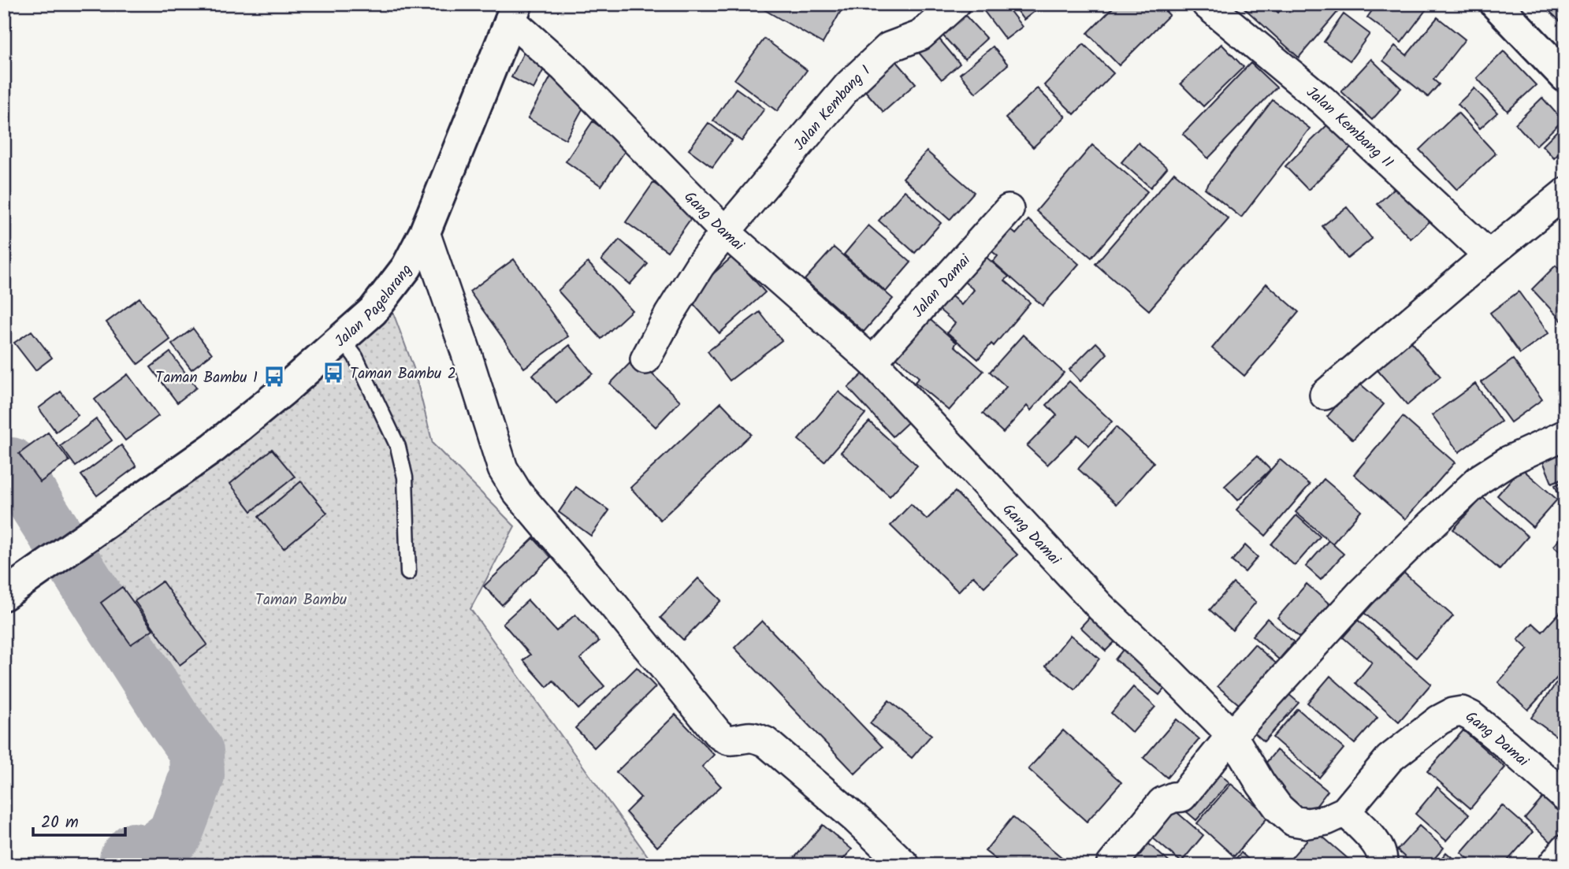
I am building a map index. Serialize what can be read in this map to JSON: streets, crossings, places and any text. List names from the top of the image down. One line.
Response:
{"streets":{"street":["Jalan Kembang I","Jalan Kembang II","Gang Damai","Jalan Damai","Jalan Pagelarang"]},"crossings":[["Jalan Kembang I","Gang Damai"],["Gang Damai","Jalan Damai"],["Gang Damai","Jalan Pagelarang"]],"parks":["Taman Bambu"],"places":{"bus stop":["Taman Bambu 2","Taman Bambu 1"]},"scale_bar":"20 m"}
